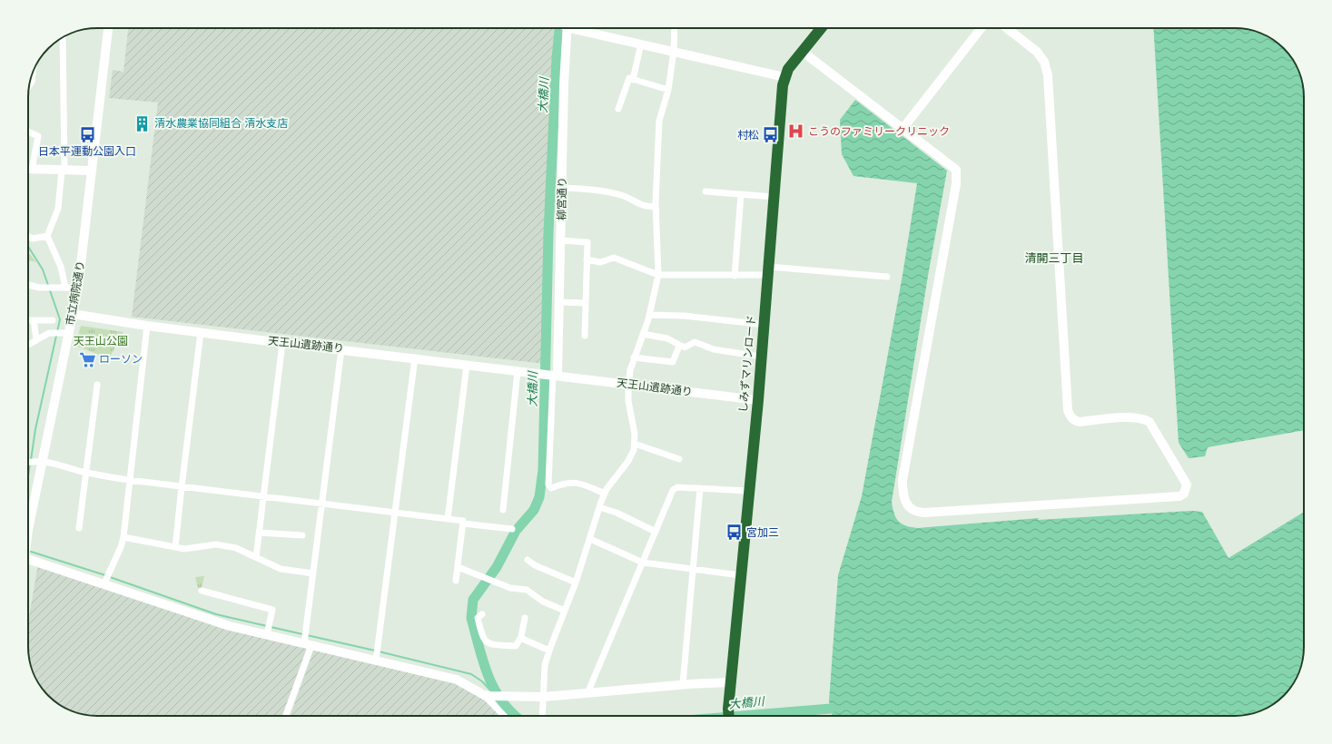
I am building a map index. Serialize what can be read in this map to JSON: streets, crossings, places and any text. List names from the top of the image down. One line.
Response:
{"streets":{"highway":["しみずマリンロード"],"street":["柳宮通り","市立病院通り","天王山遺跡通り"]},"crossings":[["柳宮通り","天王山遺跡通り"],["市立病院通り","天王山遺跡通り"],["天王山遺跡通り","しみずマリンロード"]],"districts":["清開三丁目"],"water":["大橋川"],"parks":["天王山公園"],"places":{"building":["清水農業協同組合 清水支店"],"hospital":["こうのファミリークリニック"],"bus stop":["日本平運動公園入口","村松","宮加三"],"supermarket":["ローソン"]}}
